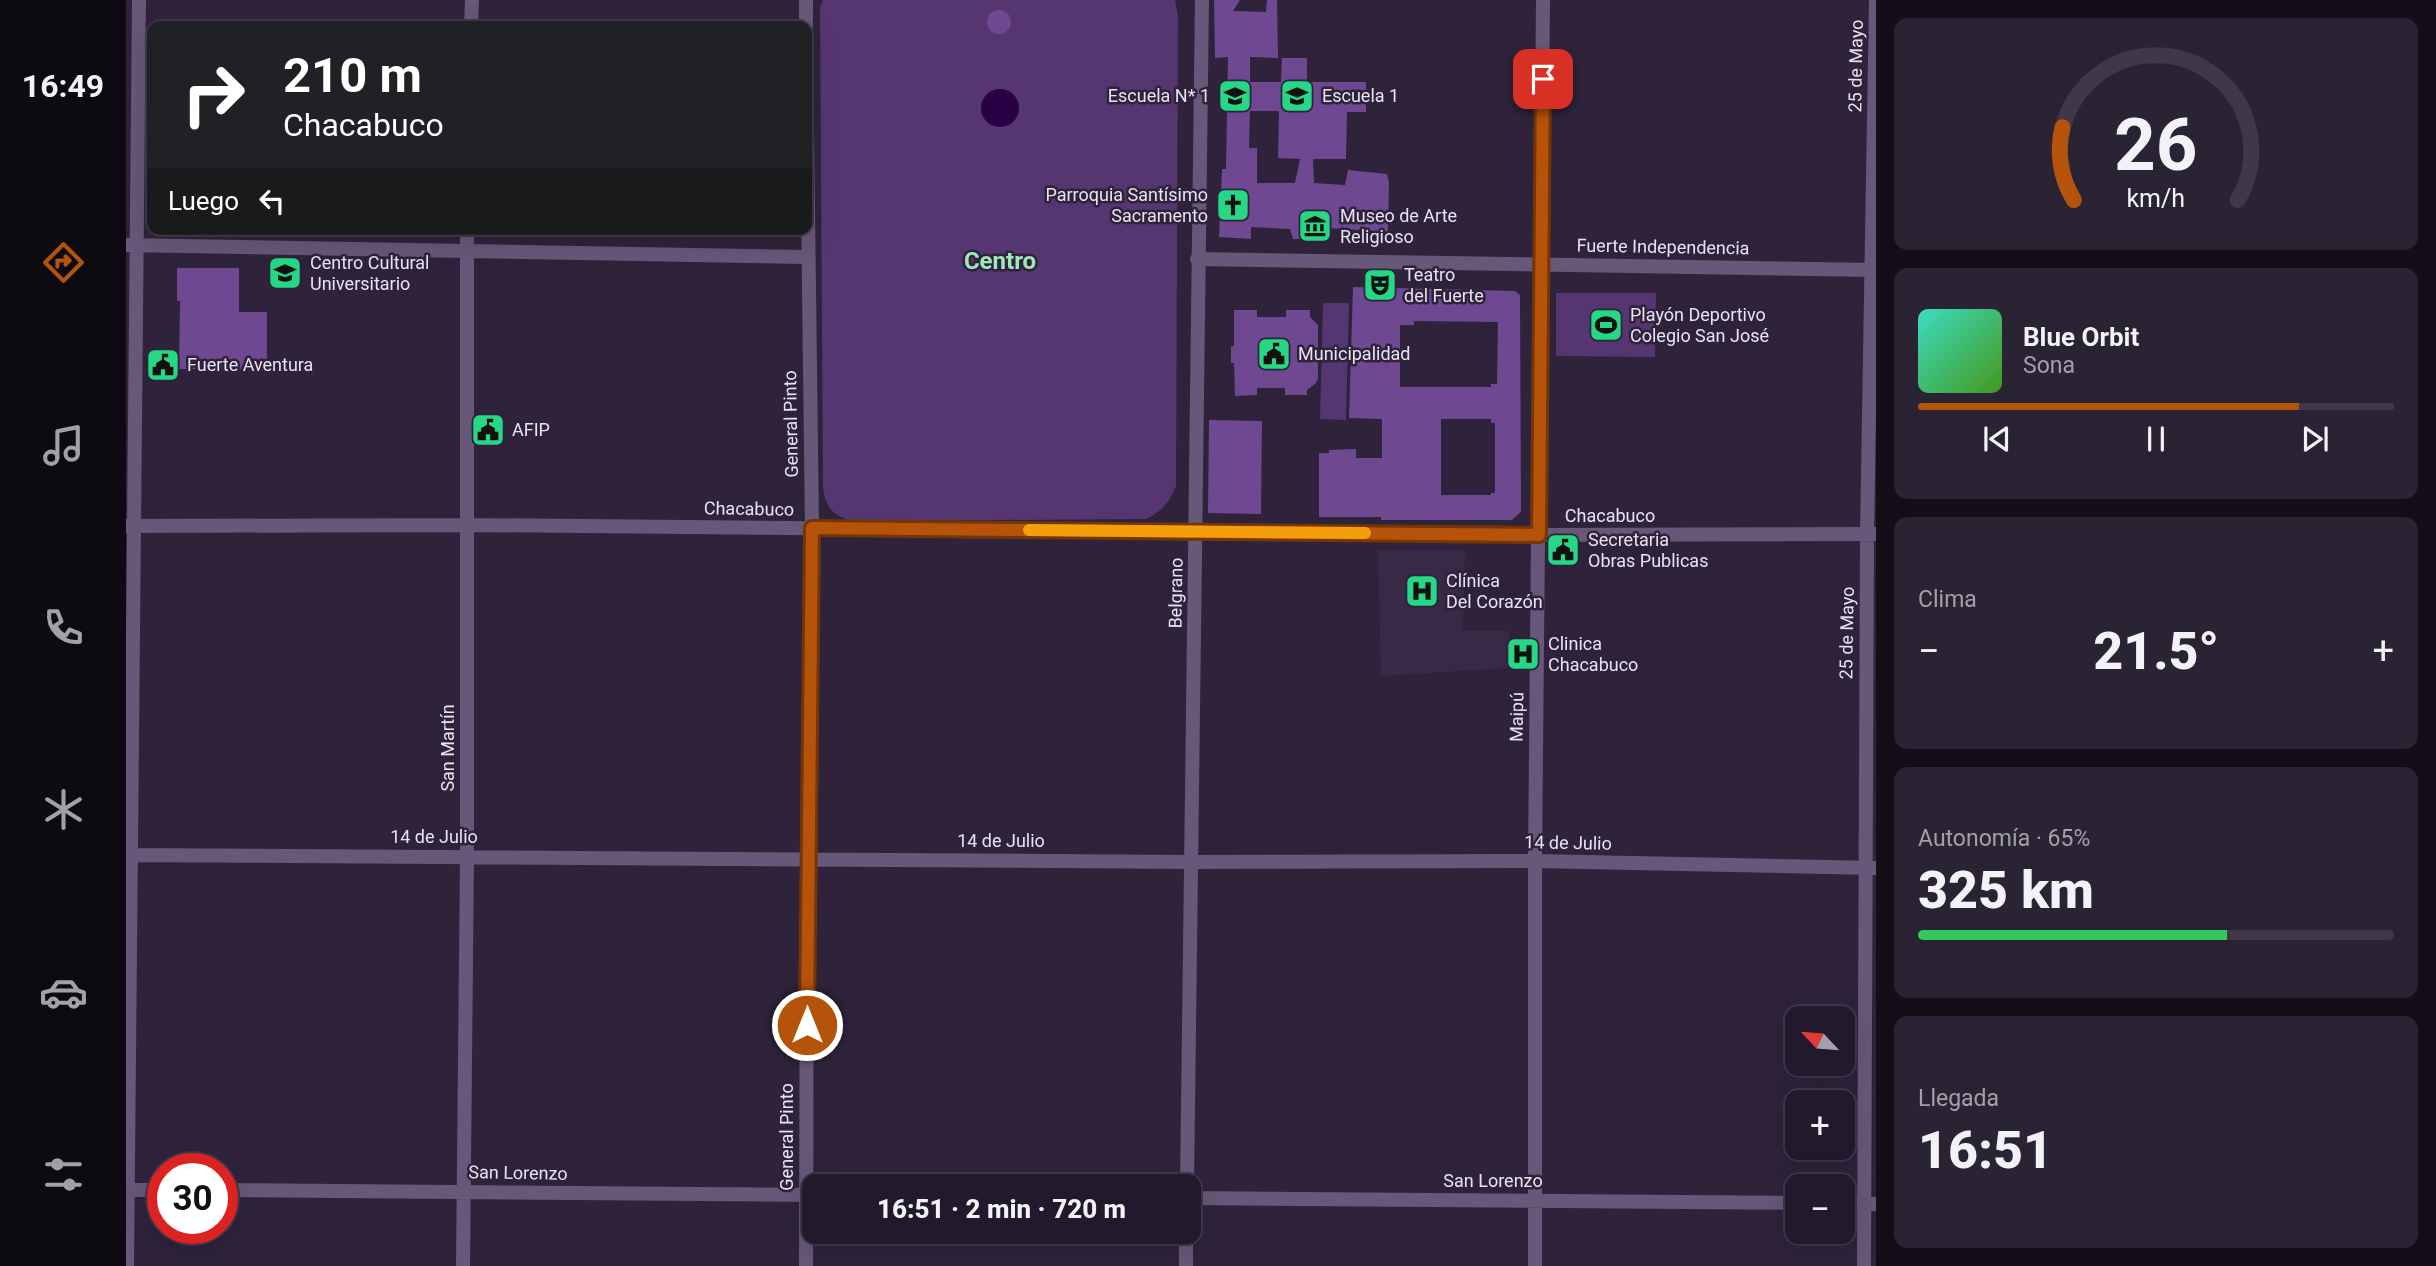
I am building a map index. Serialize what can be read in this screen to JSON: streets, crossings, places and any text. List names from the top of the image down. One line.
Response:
{"streets":{"street":["25 de Mayo","Fuerte Independencia","General Pinto","Chacabuco","Belgrano","Maipú","San Martín","14 de Julio","San Lorenzo"]},"crossings":[["25 de Mayo","Fuerte Independencia"],["25 de Mayo","Chacabuco"],["25 de Mayo","14 de Julio"],["Fuerte Independencia","Belgrano"],["Fuerte Independencia","Maipú"],["General Pinto","Chacabuco"],["General Pinto","14 de Julio"],["Chacabuco","Belgrano"],["Chacabuco","Maipú"],["Chacabuco","San Martín"],["Belgrano","14 de Julio"],["Maipú","14 de Julio"],["Maipú","San Lorenzo"],["San Martín","14 de Julio"],["San Martín","San Lorenzo"]],"districts":["Centro"],"places":{"school or university":["Escuela N* 1","Escuela 1","Centro Cultural Universitario"],"church":["Parroquia Santísimo Sacramento"],"museum":["Museo de Arte Religioso"],"theatre":["Teatro del Fuerte"],"sports":["Playón Deportivo Colegio San José"],"public building":["Municipalidad","Fuerte Aventura","AFIP","Secretaria Obras Publicas"],"hospital":["Clínica Del Corazón","Clinica Chacabuco"]},"north":"top left","page":{"tabs":"16:49","turn":["210 m","Chacabuco"],"then":"Luego","song":["Blue Orbit","Sona"],"tile":["Clima",["Autonomía · 65%","325 km"],["Llegada","16:51"]],"heat":["−","21.5°","+"],"map_buttons":["+","−"],"limit":"30","trip":"16:51 · 2 min · 720 m","gauge":["26","km/h"]}}
